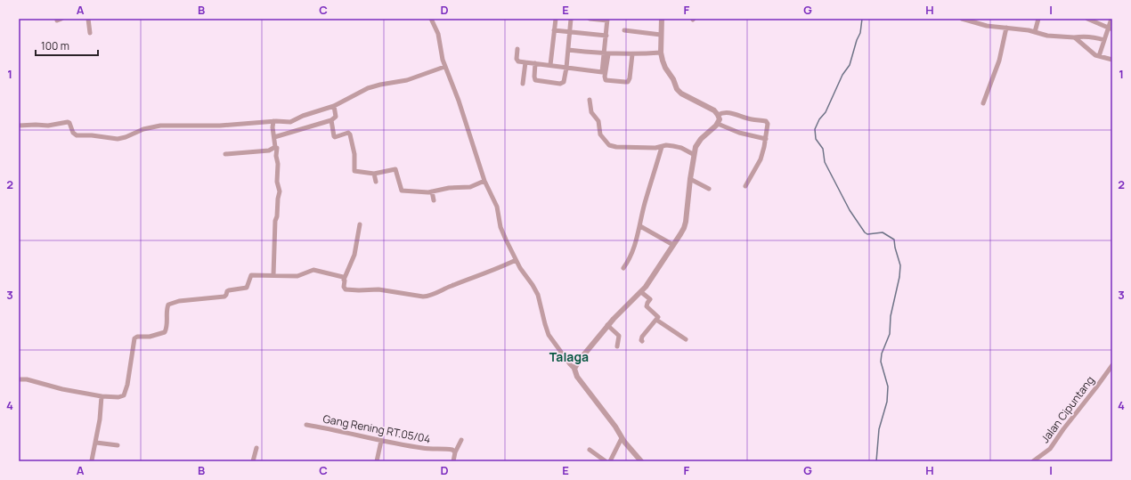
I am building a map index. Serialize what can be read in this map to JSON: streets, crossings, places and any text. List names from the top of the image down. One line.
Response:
{"streets":{"street":["Jalan Cipuntang","Gang Rening RT.05/04"]},"districts":["Talaga"],"scale_bar":"100 m","grid":{"columns":["A","B","C","D","E","F","G","H","I"],"rows":["1","2","3","4"]}}
